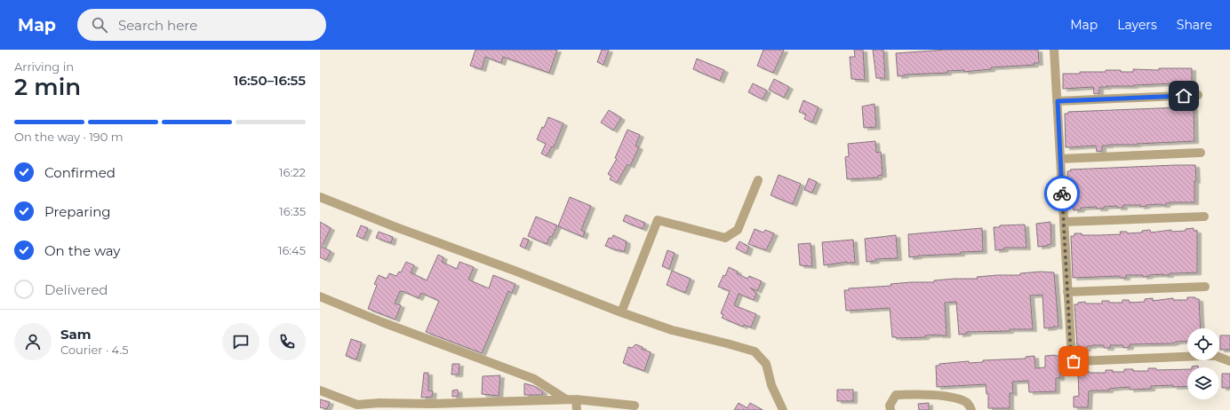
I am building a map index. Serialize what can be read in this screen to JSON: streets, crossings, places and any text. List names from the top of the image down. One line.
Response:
{"page":{"header":"Map","search":"Search here","nav":["Map","Layers","Share"],"heading":["2 min","Arriving in","16:50–16:55"],"panel":["Sam","Courier · 4.5"],"bar":"On the way · 190 m","list":[["Confirmed","16:22"],["Preparing","16:35"],["On the way","16:45"],"Delivered"]}}
